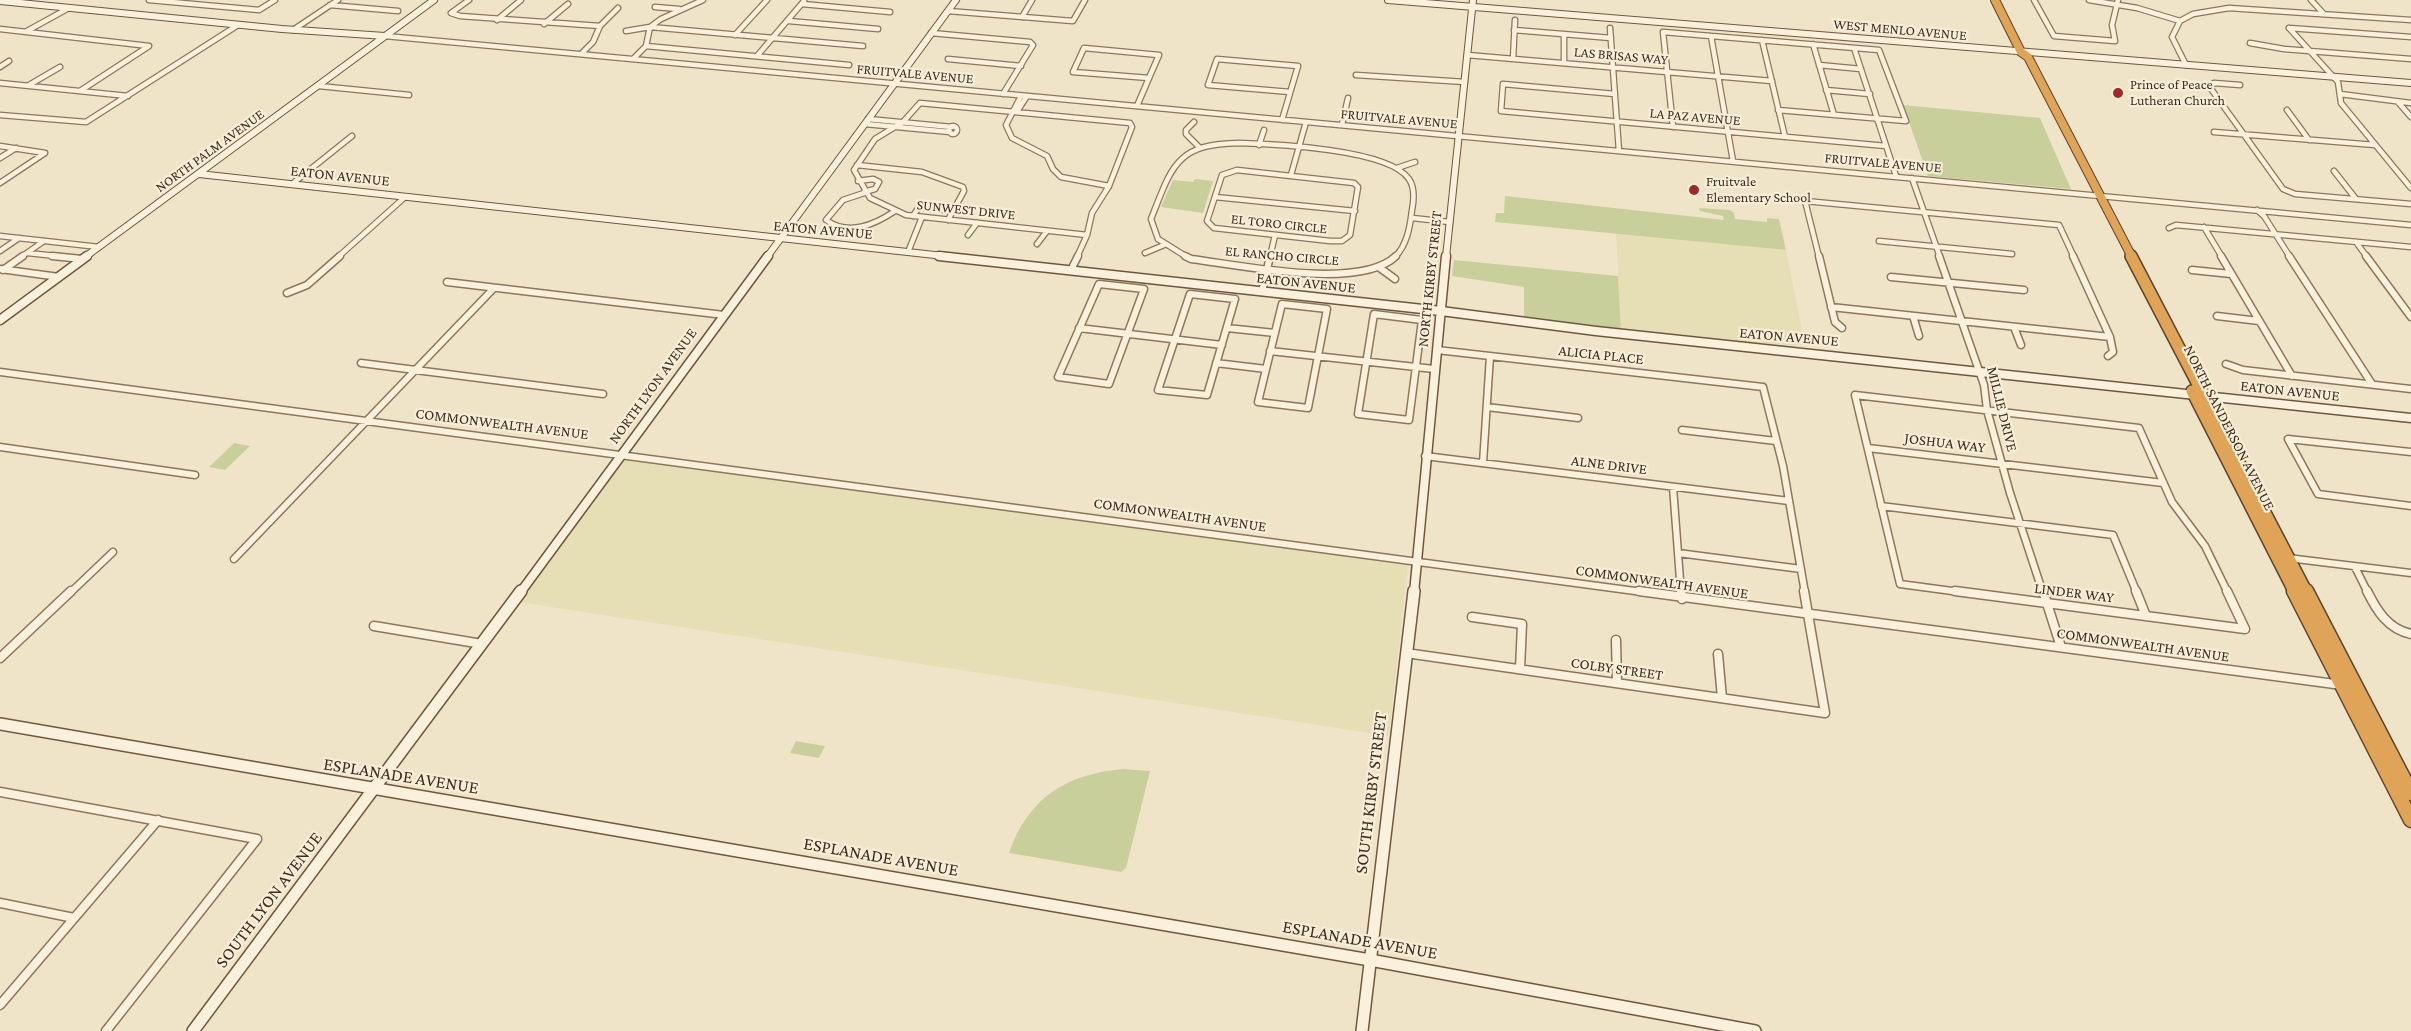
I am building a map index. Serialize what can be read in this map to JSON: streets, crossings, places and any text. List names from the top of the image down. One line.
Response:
{"streets":{"highway":["NORTH SANDERSON AVENUE"],"street":["WEST MENLO AVENUE","LAS BRISAS WAY","FRUITVALE AVENUE","LA PAZ AVENUE","NORTH PALM AVENUE","EATON AVENUE","SUNWEST DRIVE","EL TORO CIRCLE","EL RANCHO CIRCLE","NORTH KIRBY STREET","ALICIA PLACE","NORTH LYON AVENUE","MILLIE DRIVE","COMMONWEALTH AVENUE","JOSHUA WAY","ALNE DRIVE","LINDER WAY","COLBY STREET","ESPLANADE AVENUE","SOUTH KIRBY STREET","SOUTH LYON AVENUE"]},"crossings":[["WEST MENLO AVENUE","NORTH KIRBY STREET"],["WEST MENLO AVENUE","NORTH SANDERSON AVENUE"],["LAS BRISAS WAY","NORTH KIRBY STREET"],["FRUITVALE AVENUE","NORTH PALM AVENUE"],["FRUITVALE AVENUE","NORTH KIRBY STREET"],["FRUITVALE AVENUE","NORTH LYON AVENUE"],["FRUITVALE AVENUE","MILLIE DRIVE"],["FRUITVALE AVENUE","NORTH SANDERSON AVENUE"],["NORTH PALM AVENUE","EATON AVENUE"],["EATON AVENUE","NORTH KIRBY STREET"],["EATON AVENUE","NORTH LYON AVENUE"],["EATON AVENUE","MILLIE DRIVE"],["EATON AVENUE","NORTH SANDERSON AVENUE"],["NORTH KIRBY STREET","ALICIA PLACE"],["NORTH KIRBY STREET","COMMONWEALTH AVENUE"],["NORTH KIRBY STREET","ALNE DRIVE"],["NORTH KIRBY STREET","SOUTH KIRBY STREET"],["NORTH LYON AVENUE","COMMONWEALTH AVENUE"],["NORTH LYON AVENUE","ESPLANADE AVENUE"],["NORTH LYON AVENUE","SOUTH LYON AVENUE"],["MILLIE DRIVE","COMMONWEALTH AVENUE"],["MILLIE DRIVE","JOSHUA WAY"],["MILLIE DRIVE","LINDER WAY"],["COMMONWEALTH AVENUE","NORTH SANDERSON AVENUE"],["COMMONWEALTH AVENUE","COLBY STREET"],["COMMONWEALTH AVENUE","SOUTH KIRBY STREET"],["JOSHUA WAY","LINDER WAY"],["COLBY STREET","SOUTH KIRBY STREET"],["ESPLANADE AVENUE","SOUTH KIRBY STREET"],["ESPLANADE AVENUE","SOUTH LYON AVENUE"]],"places":["Prince of Peace Lutheran Church","Fruitvale Elementary School"]}
